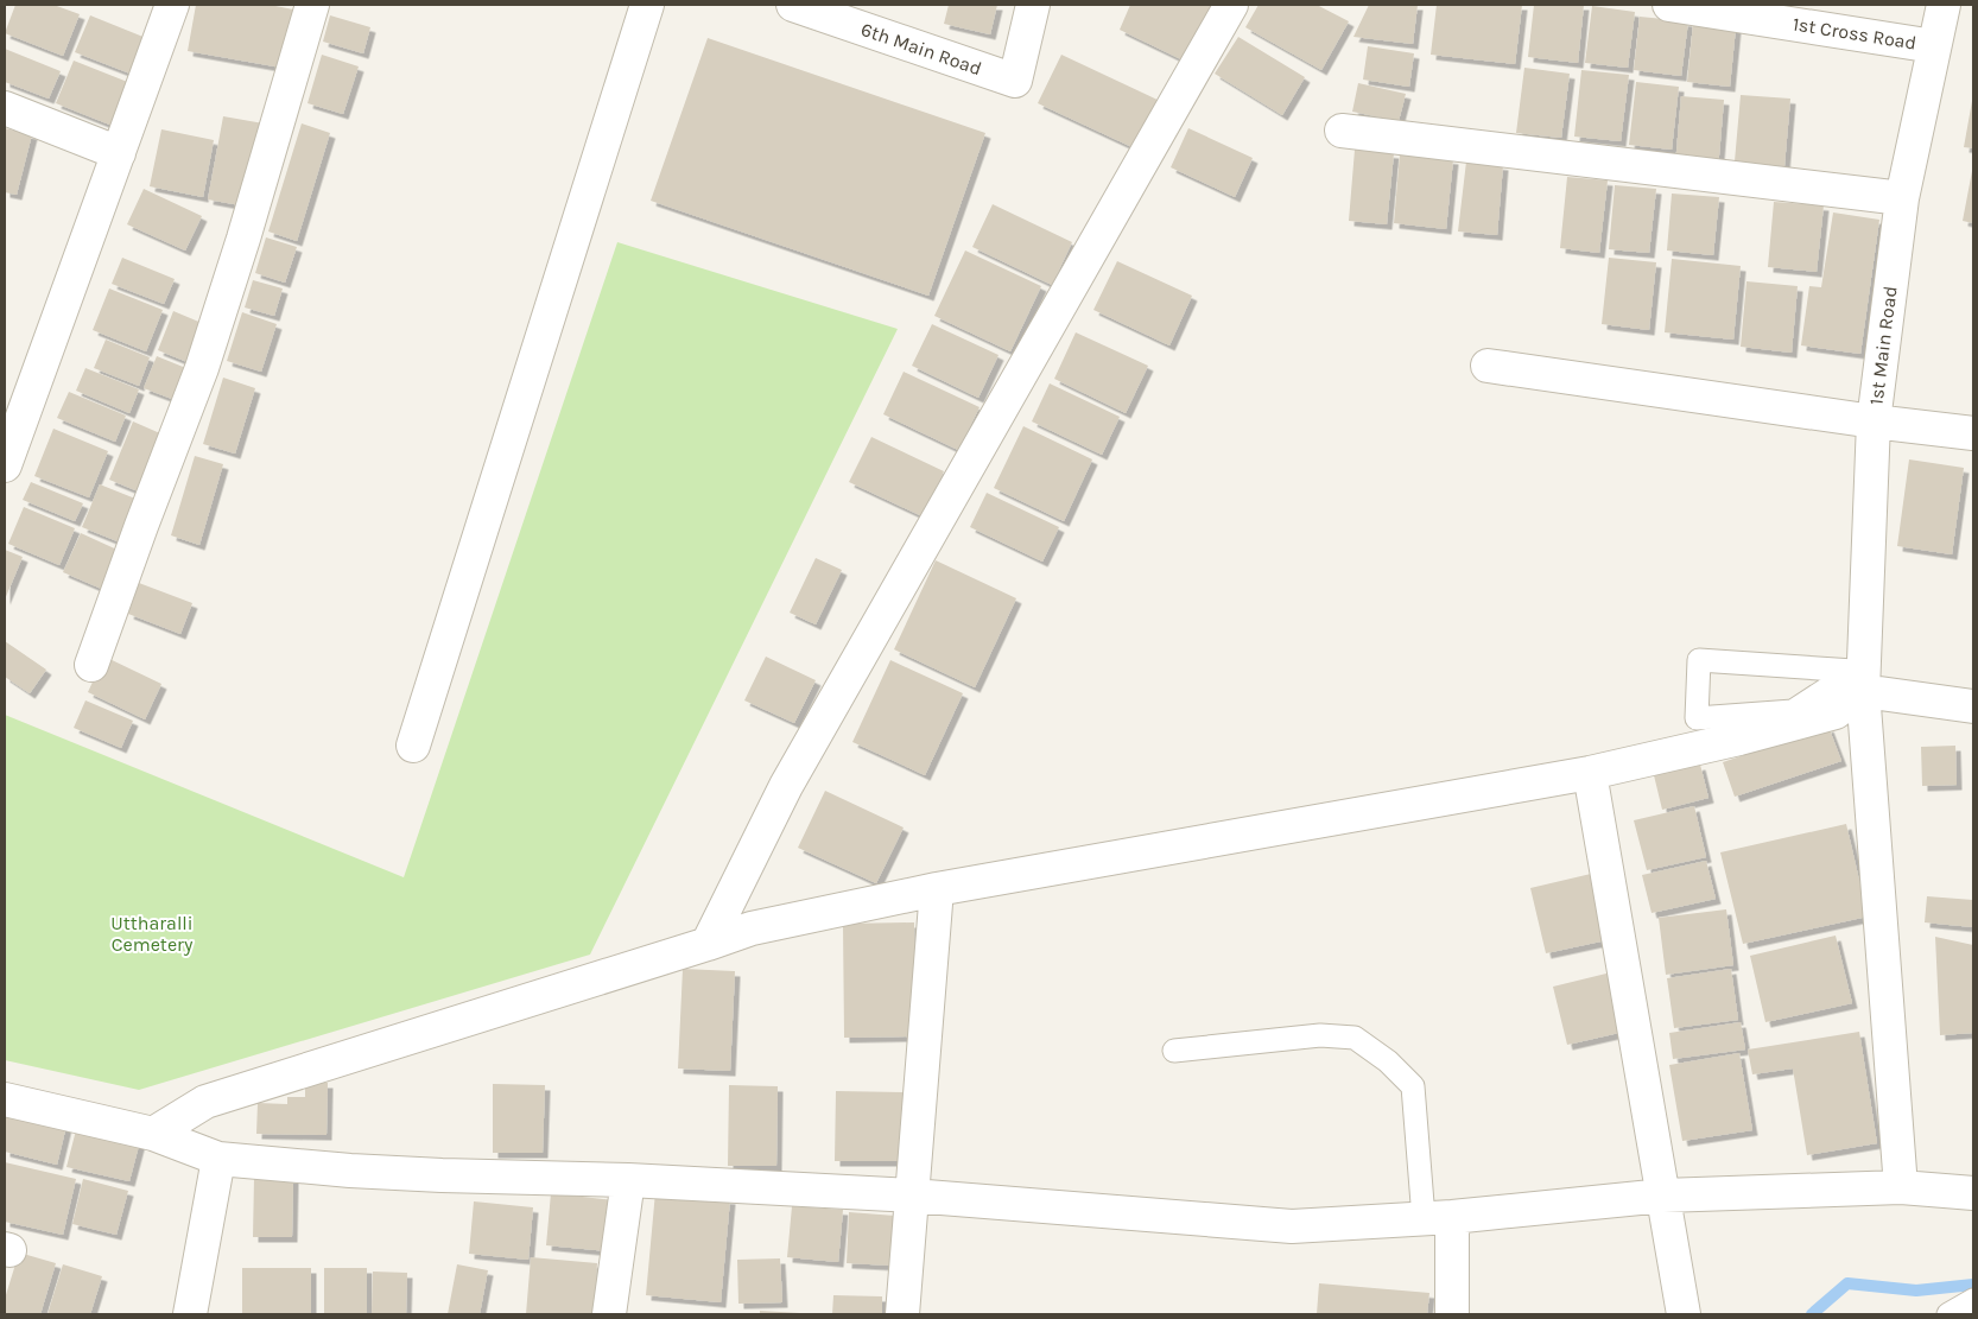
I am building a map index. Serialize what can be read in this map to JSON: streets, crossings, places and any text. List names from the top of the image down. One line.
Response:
{"streets":{"street":["1st Cross Road","6th Main Road","1st Main Road"]},"crossings":[["1st Cross Road","1st Main Road"]],"parks":["Uttharalli Cemetery"]}
